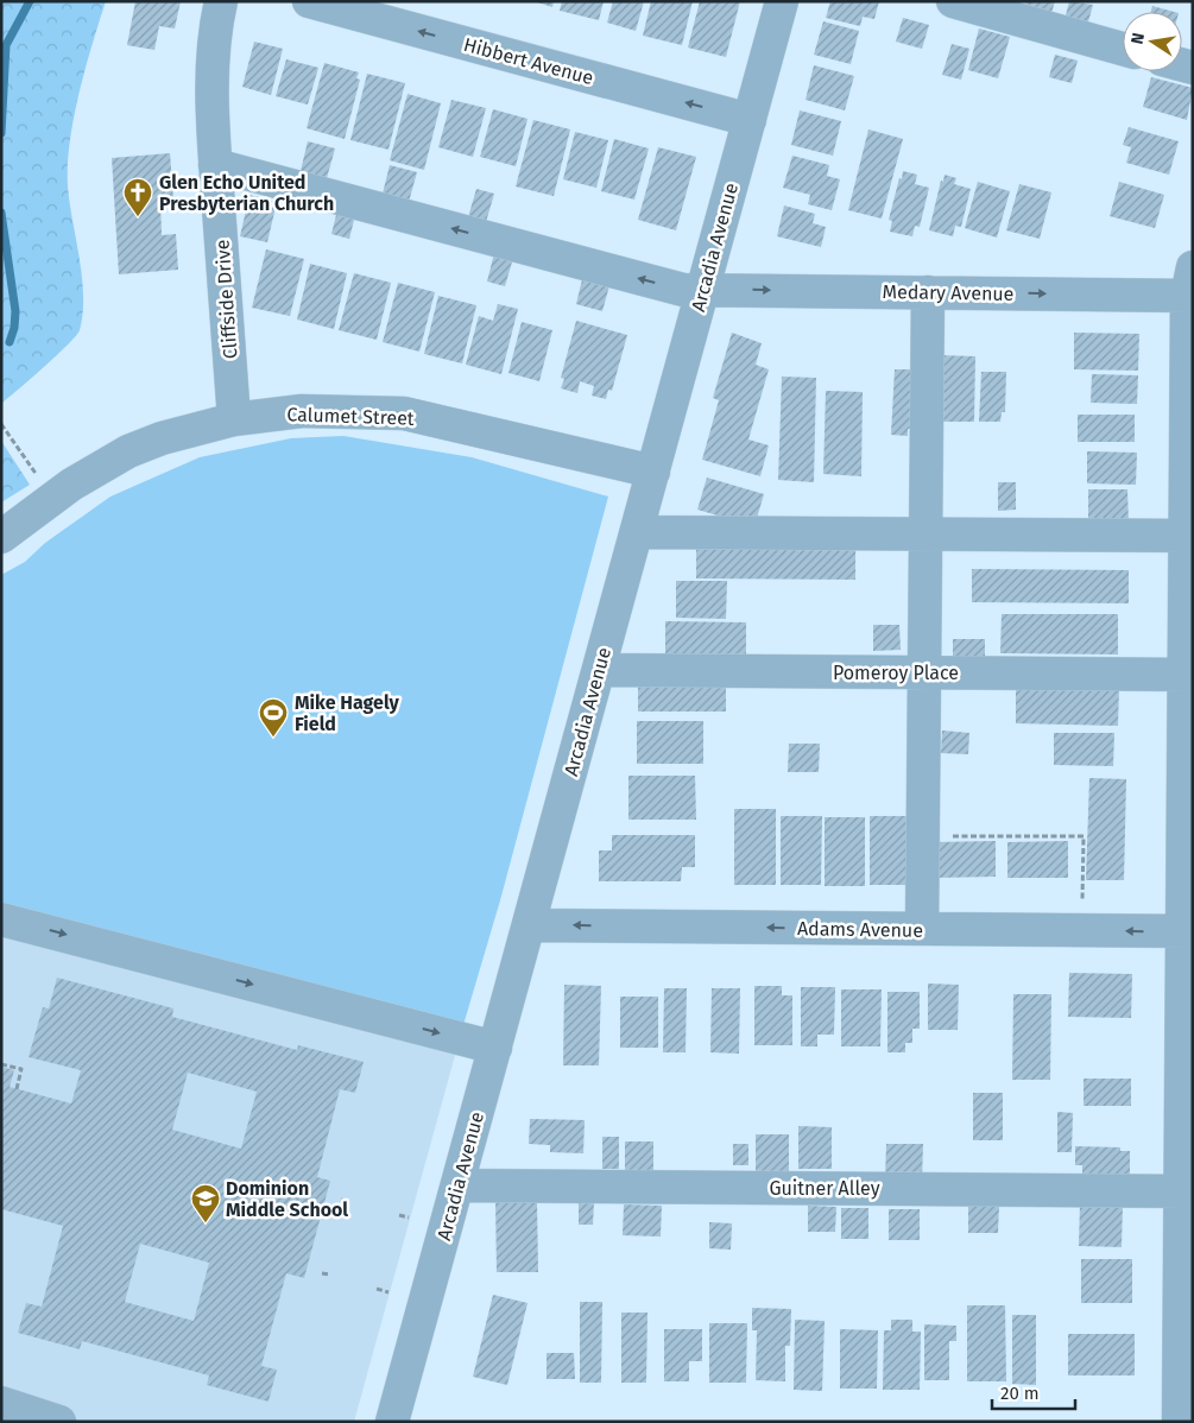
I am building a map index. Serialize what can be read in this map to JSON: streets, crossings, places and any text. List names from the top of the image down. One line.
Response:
{"streets":{"street":["Hibbert Avenue","Arcadia Avenue","Medary Avenue","Cliffside Drive","Calumet Street","Pomeroy Place","Adams Avenue","Guitner Alley"]},"crossings":[["Hibbert Avenue","Arcadia Avenue"],["Arcadia Avenue","Medary Avenue"],["Arcadia Avenue","Calumet Street"],["Arcadia Avenue","Pomeroy Place"],["Arcadia Avenue","Adams Avenue"],["Arcadia Avenue","Guitner Alley"],["Medary Avenue","Cliffside Drive"],["Cliffside Drive","Calumet Street"]],"one_way":["Hibbert Avenue","Adams Avenue"],"places":{"church":["Glen Echo United Presbyterian Church"],"sports":["Mike Hagely Field"],"school or university":["Dominion Middle School"]},"scale_bar":"20 m","north":"left"}
